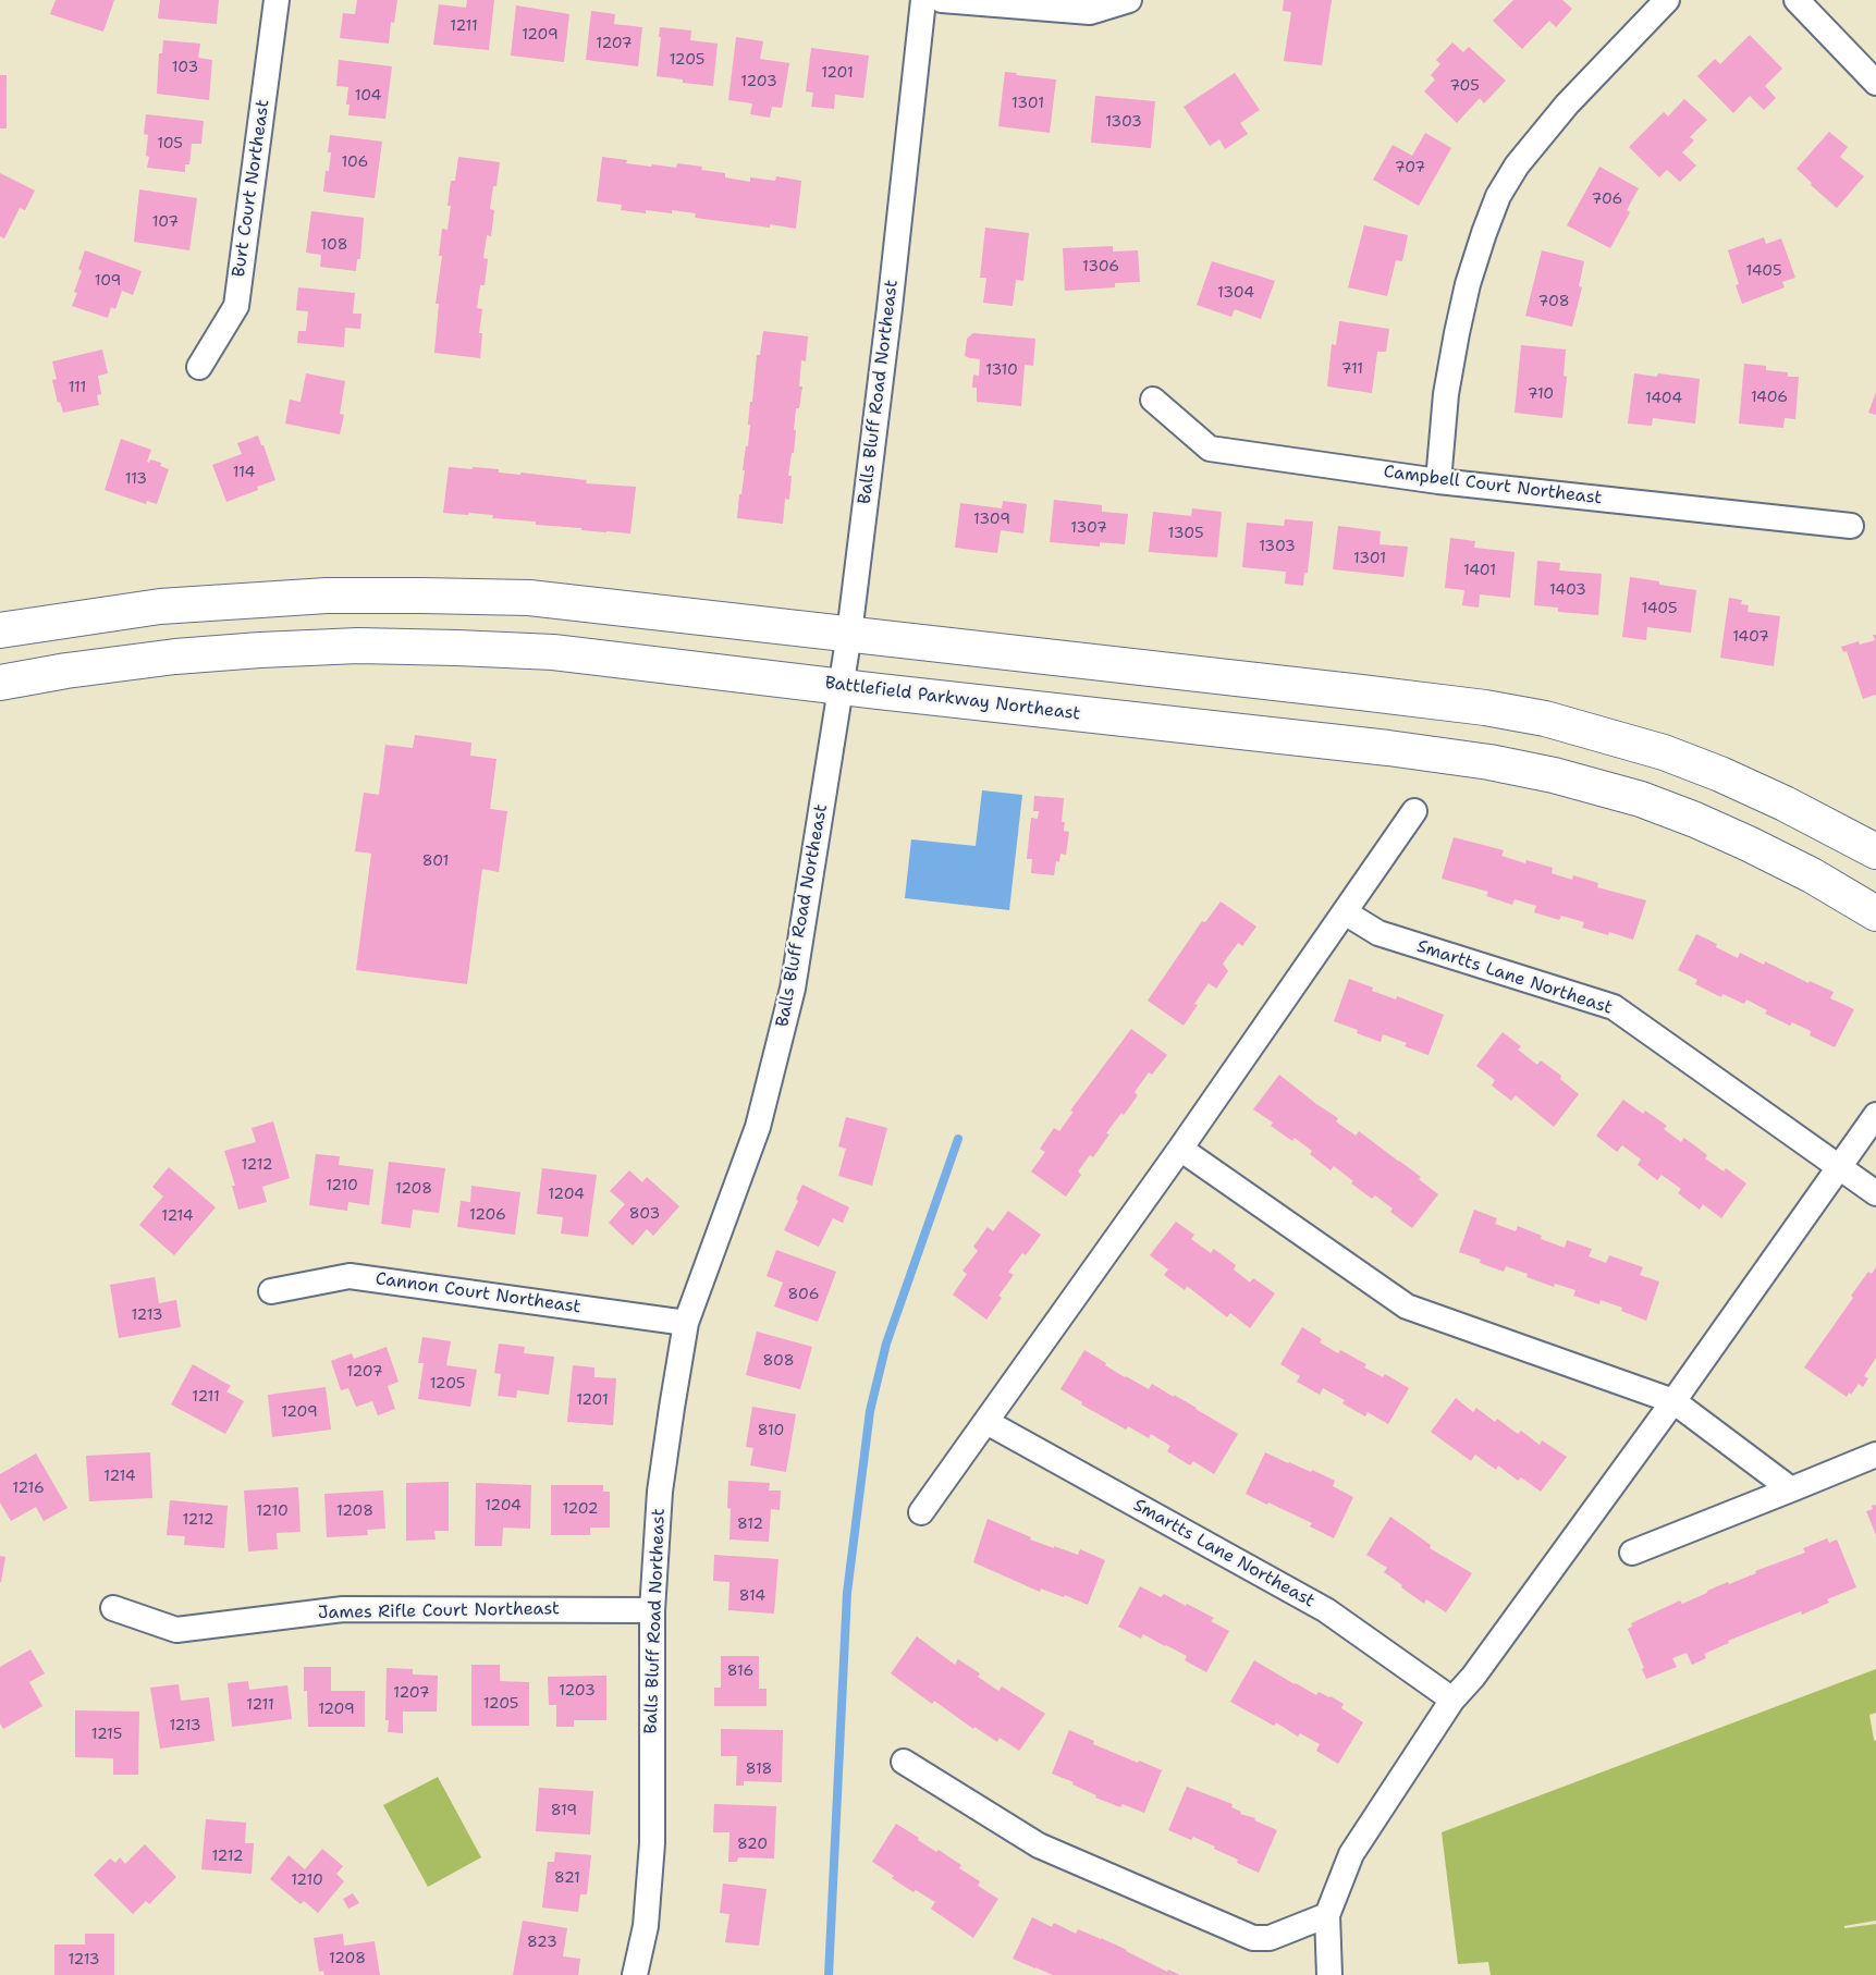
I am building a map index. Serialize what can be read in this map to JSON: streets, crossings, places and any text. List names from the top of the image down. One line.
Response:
{"streets":{"main road":["Battlefield Parkway Northeast"],"street":["Burt Court Northeast","Balls Bluff Road Northeast","Campbell Court Northeast","Smartts Lane Northeast","Cannon Court Northeast","James Rifle Court Northeast"]},"crossings":[["Balls Bluff Road Northeast","Battlefield Parkway Northeast"],["Balls Bluff Road Northeast","Cannon Court Northeast"],["Balls Bluff Road Northeast","James Rifle Court Northeast"]],"house_numbers":["1211","1209","1207","1205","103","1201","1203","705","104","1301","1303","105","106","707","706","107","108","1306","1405","109","1304","708","711","1310","111","710","1406","1404","114","113","1309","1307","1305","1303","1301","1401","1403","1405","1407","801","1212","1210","1208","1204","803","1206","1214","806","1213","808","1207","1205","1211","1201","1209","810","1214","1216","1204","1202","1210","1208","1212","812","814","816","1203","1207","1205","1211","1209","1213","1215","818","819","820","1212","821","1210","823","1208","1213"]}
